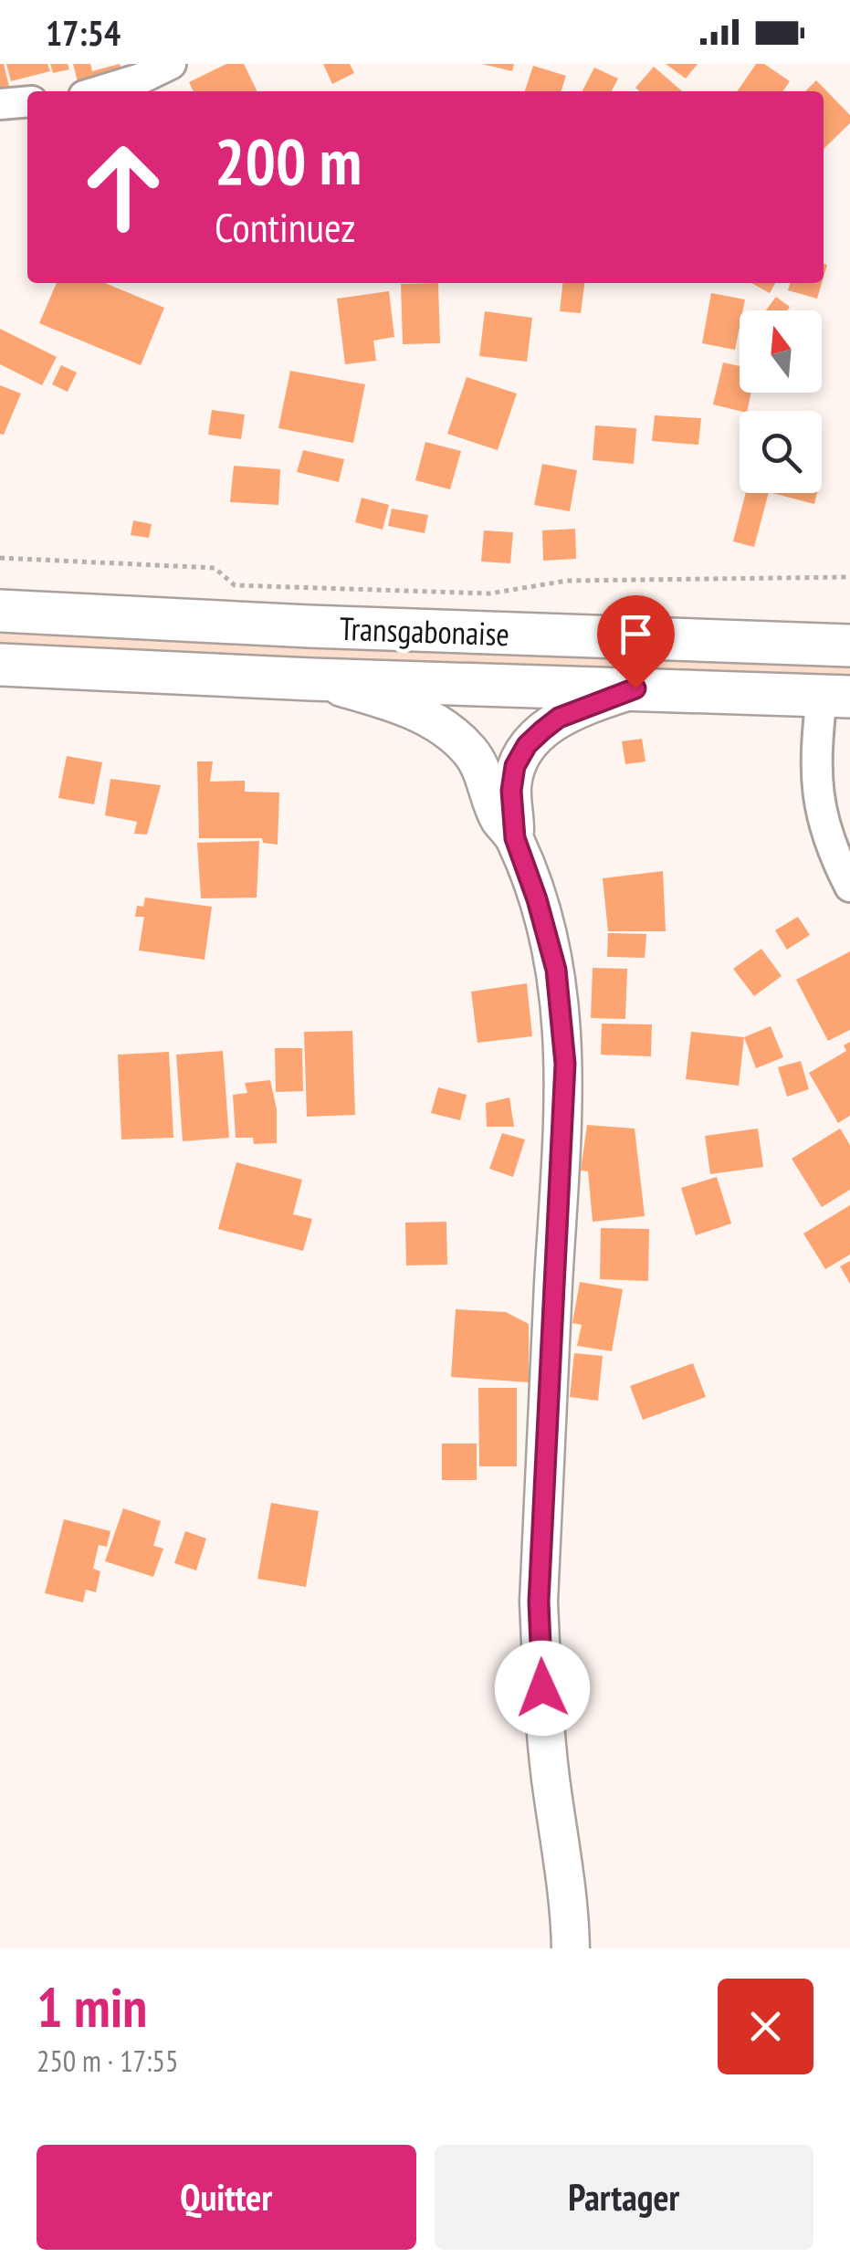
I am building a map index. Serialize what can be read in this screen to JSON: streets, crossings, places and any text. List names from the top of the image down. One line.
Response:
{"streets":{"highway":["Transgabonaise"]},"north":"top","page":{"status":"17:54","turn":["200 m","Continuez"],"heading":["1 min","250 m · 17:55"],"buttons":["Quitter","Partager"]}}
